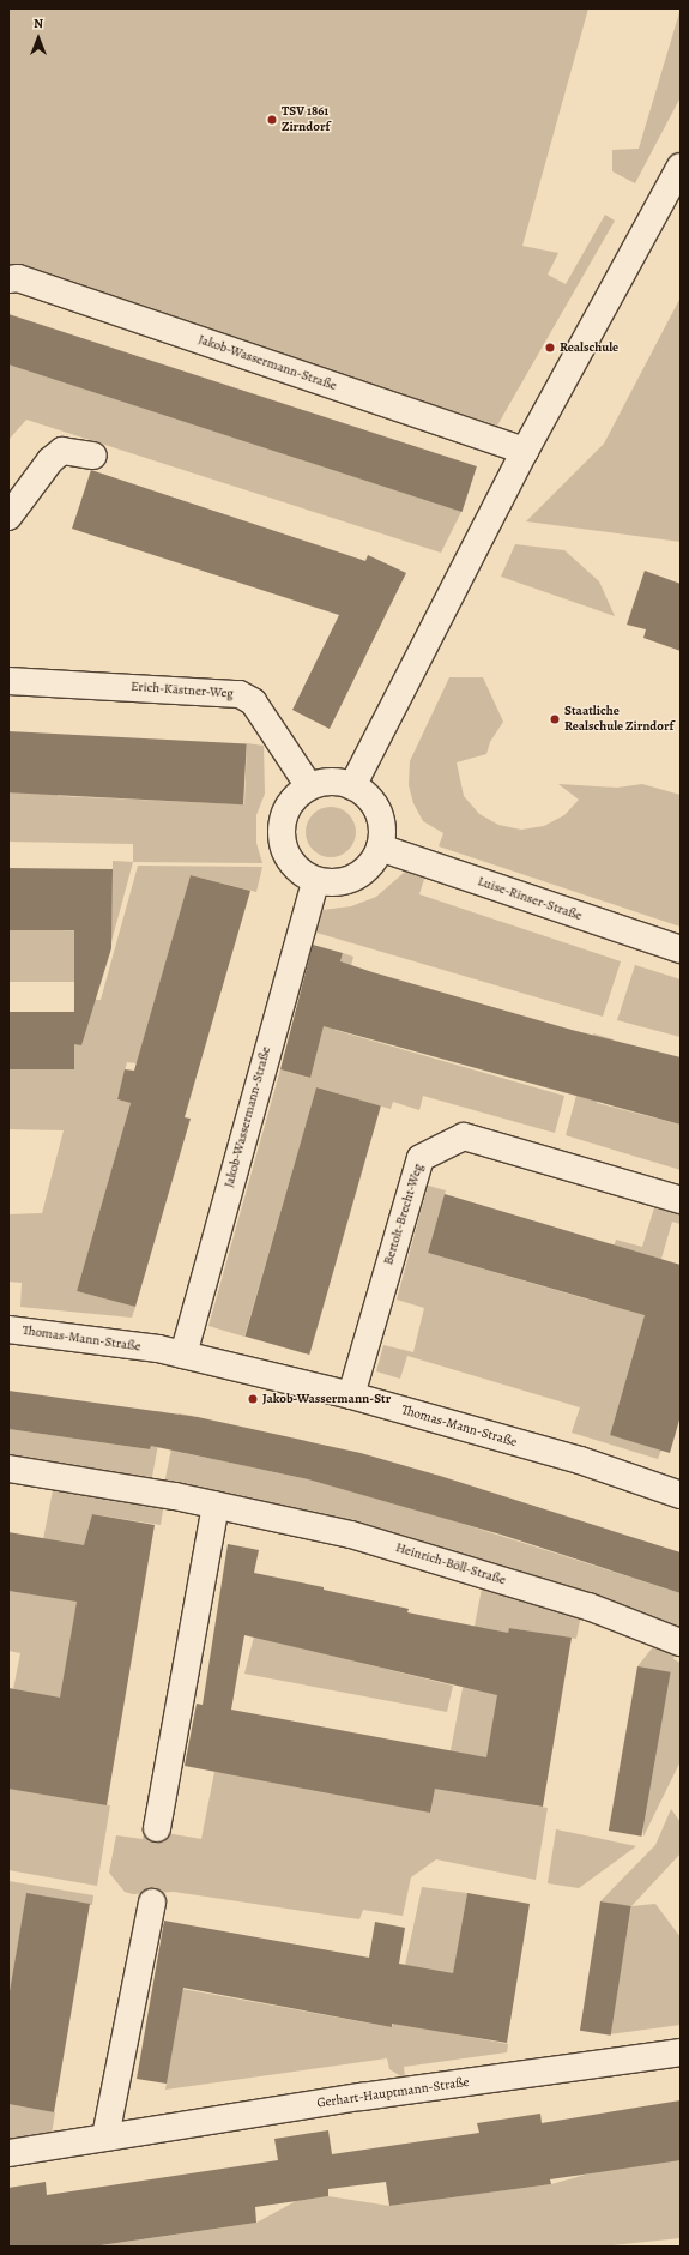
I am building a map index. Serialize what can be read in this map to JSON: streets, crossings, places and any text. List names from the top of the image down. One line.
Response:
{"streets":{"street":["Jakob-Wassermann-Straße","Erich-Kästner-Weg","Luise-Rinser-Straße","Bertolt-Brecht-Weg","Thomas-Mann-Straße","Heinrich-Böll-Straße","Gerhart-Hauptmann-Straße"]},"crossings":[["Jakob-Wassermann-Straße","Erich-Kästner-Weg"],["Jakob-Wassermann-Straße","Luise-Rinser-Straße"],["Jakob-Wassermann-Straße","Thomas-Mann-Straße"],["Erich-Kästner-Weg","Luise-Rinser-Straße"],["Bertolt-Brecht-Weg","Thomas-Mann-Straße"]],"places":["TSV 1861 Zirndorf","Realschule","Staatliche Realschule Zirndorf","Jakob-Wassermann-Str"],"north":"top"}
